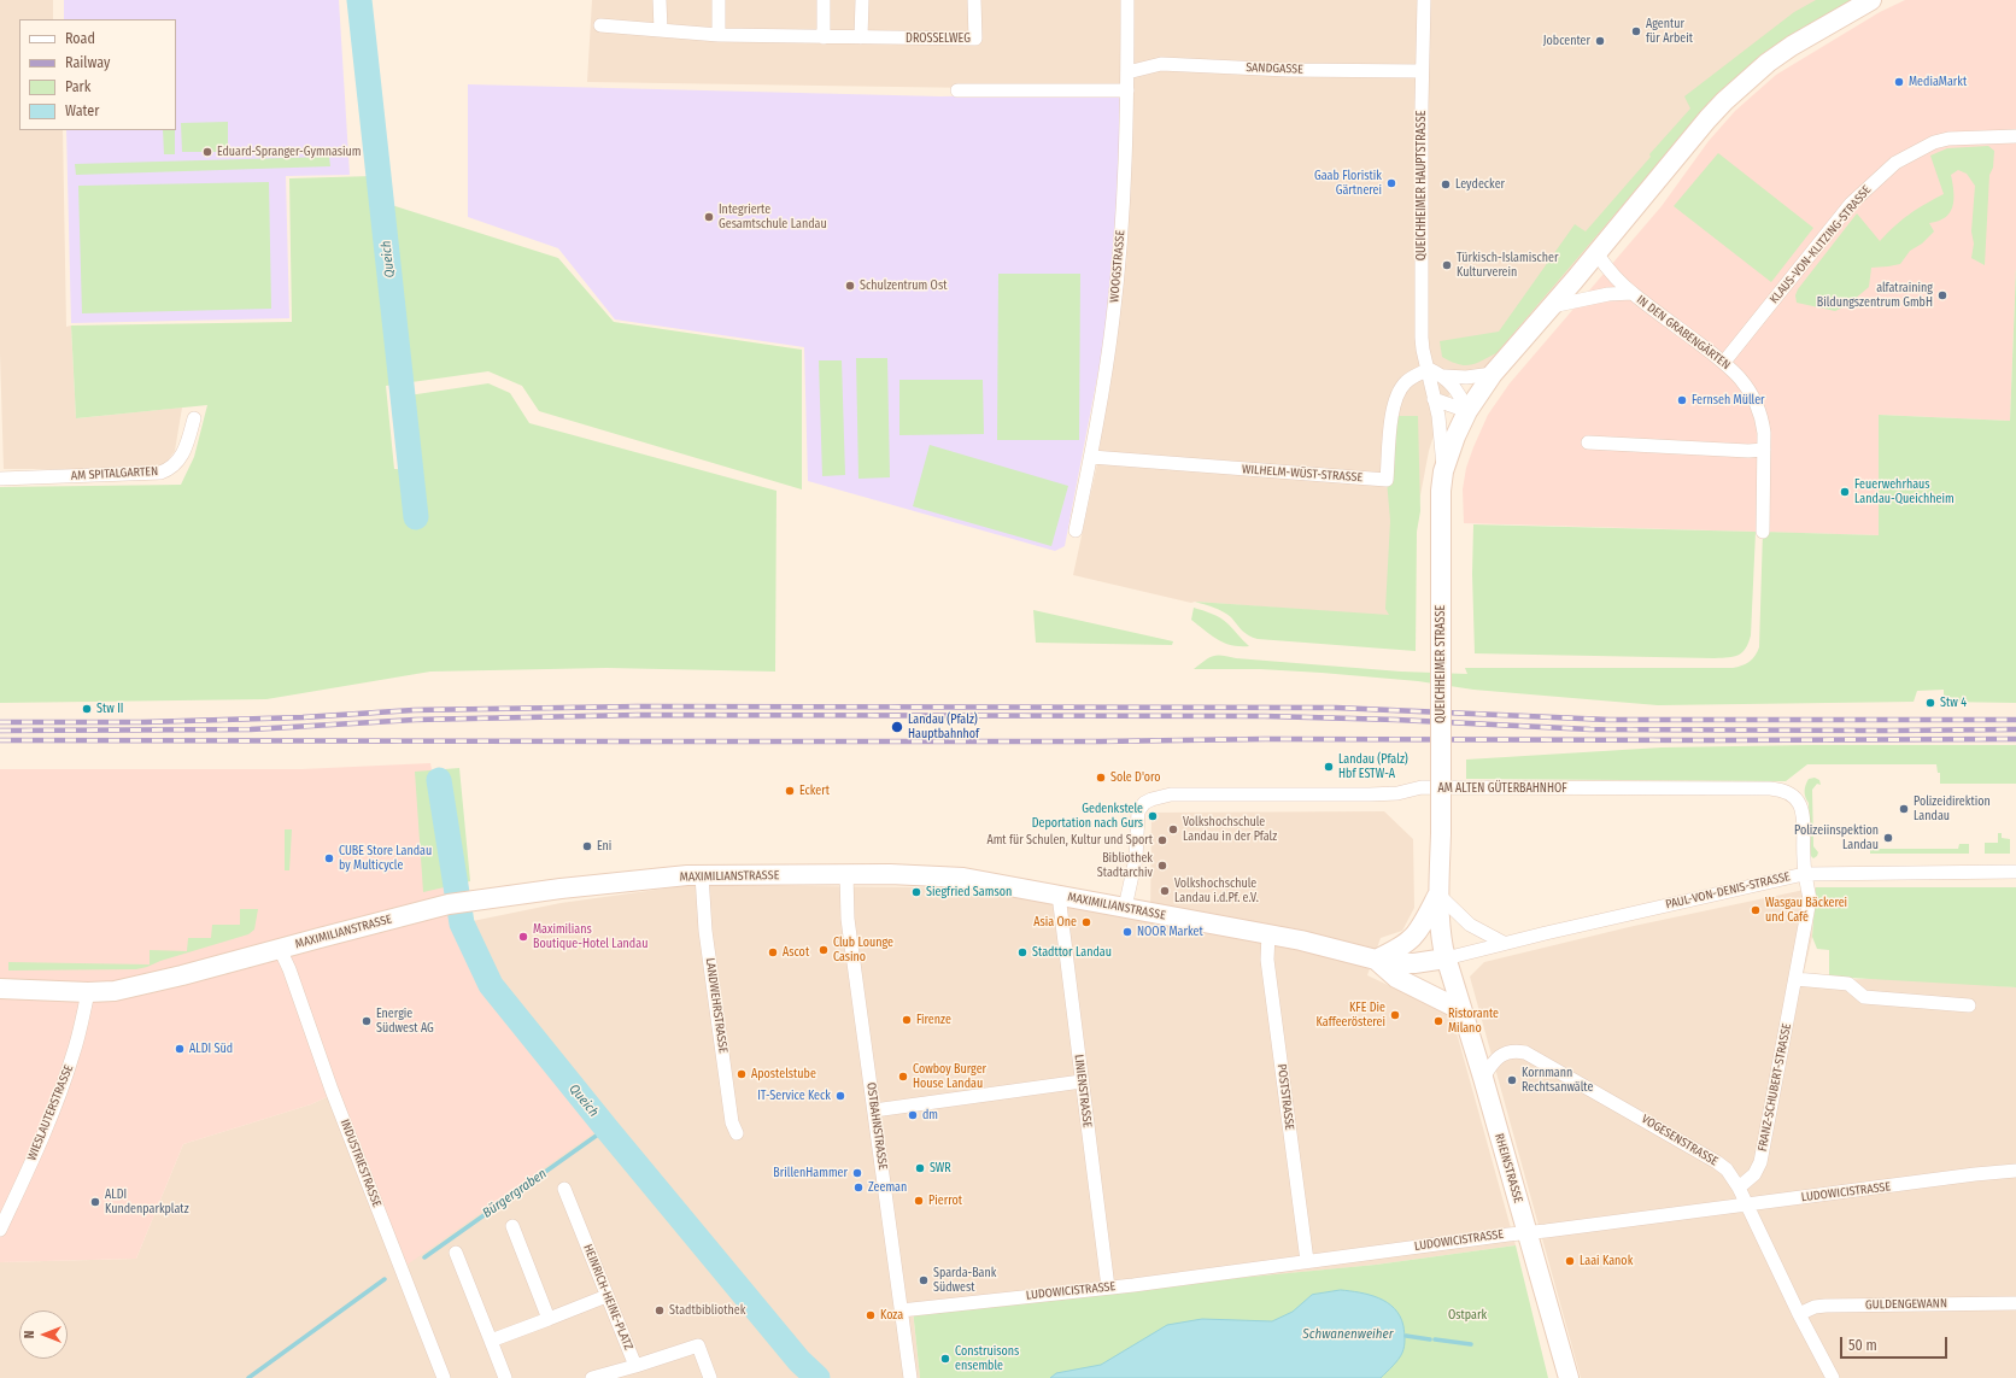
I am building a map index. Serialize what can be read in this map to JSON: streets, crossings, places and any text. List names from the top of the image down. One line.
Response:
{"streets":{"street":["DROSSELWEG","SANDGASSE","QUEICHHEIMER HAUPTSTRASSE","KLAUS-VON-KLITZING-STRASSE","WOOGSTRASSE","IN DEN GRABENGÄRTEN","AM SPITALGARTEN","WILHELM-WÜST-STRASSE","QUEICHHEIMER STRASSE","AM ALTEN GÜTERBAHNHOF","MAXIMILIANSTRASSE","PAUL-VON-DENIS-STRASSE","LANDWEHRSTRASSE","FRANZ-SCHUBERT-STRASSE","LINIENSTRASSE","POSTSTRASSE","WIESLAUTERSTRASSE","OSTBAHNSTRASSE","VOGESENSTRASSE","INDUSTRIESTRASSE","RHEINSTRASSE","LUDOWICISTRASSE","HEINRICH-HEINE-PLATZ","GULDENGEWANN"]},"crossings":[["SANDGASSE","QUEICHHEIMER HAUPTSTRASSE"],["SANDGASSE","WOOGSTRASSE"],["QUEICHHEIMER HAUPTSTRASSE","WILHELM-WÜST-STRASSE"],["QUEICHHEIMER HAUPTSTRASSE","QUEICHHEIMER STRASSE"],["KLAUS-VON-KLITZING-STRASSE","IN DEN GRABENGÄRTEN"],["WOOGSTRASSE","WILHELM-WÜST-STRASSE"],["IN DEN GRABENGÄRTEN","QUEICHHEIMER STRASSE"],["QUEICHHEIMER STRASSE","MAXIMILIANSTRASSE"],["QUEICHHEIMER STRASSE","PAUL-VON-DENIS-STRASSE"],["QUEICHHEIMER STRASSE","RHEINSTRASSE"],["AM ALTEN GÜTERBAHNHOF","MAXIMILIANSTRASSE"],["AM ALTEN GÜTERBAHNHOF","PAUL-VON-DENIS-STRASSE"],["AM ALTEN GÜTERBAHNHOF","FRANZ-SCHUBERT-STRASSE"],["MAXIMILIANSTRASSE","PAUL-VON-DENIS-STRASSE"],["MAXIMILIANSTRASSE","LANDWEHRSTRASSE"],["MAXIMILIANSTRASSE","LINIENSTRASSE"],["MAXIMILIANSTRASSE","POSTSTRASSE"],["MAXIMILIANSTRASSE","WIESLAUTERSTRASSE"],["MAXIMILIANSTRASSE","OSTBAHNSTRASSE"],["MAXIMILIANSTRASSE","INDUSTRIESTRASSE"],["MAXIMILIANSTRASSE","RHEINSTRASSE"],["PAUL-VON-DENIS-STRASSE","FRANZ-SCHUBERT-STRASSE"],["PAUL-VON-DENIS-STRASSE","RHEINSTRASSE"],["FRANZ-SCHUBERT-STRASSE","VOGESENSTRASSE"],["LINIENSTRASSE","LUDOWICISTRASSE"],["POSTSTRASSE","LUDOWICISTRASSE"],["OSTBAHNSTRASSE","LUDOWICISTRASSE"],["VOGESENSTRASSE","RHEINSTRASSE"],["VOGESENSTRASSE","LUDOWICISTRASSE"],["VOGESENSTRASSE","GULDENGEWANN"],["RHEINSTRASSE","LUDOWICISTRASSE"]],"water":["Queich","Bürgergraben","Schwanenweiher"],"parks":["Ostpark"],"places":["Agentur für Arbeit","Jobcenter","MediaMarkt","Eduard-Spranger-Gymnasium","Gaab Floristik Gärtnerei","Leydecker","Integrierte Gesamtschule Landau","Türkisch-Islamischer Kulturverein","Schulzentrum Ost","alfatraining Bildungszentrum GmbH","Fernseh Müller","Feuerwehrhaus Landau-Queichheim","Stw 4","Stw II","Landau (Pfalz) Hauptbahnhof","Landau (Pfalz) Hbf ESTW-A","Sole D'oro","Eckert","Polizeidirektion Landau","Gedenkstele Deportation nach Gurs","Volkshochschule Landau in der Pfalz","Polizeiinspektion Landau","Amt für Schulen, Kultur und Sport","Eni","CUBE Store Landau by Multicycle","Bibliothek Stadtarchiv","Volkshochschule Landau i.d.Pf. e.V.","Siegfried Samson","Wasgau Bäckerei und Café","Asia One","NOOR Market","Maximilians Boutique-Hotel Landau","Club Lounge Casino","Ascot","Stadttor Landau","KFE Die Kaffeerösterei","Firenze","Energie Südwest AG","Ristorante Milano","ALDI Süd","Apostelstube","Cowboy Burger House Landau","Kornmann Rechtsanwälte","IT-Service Keck","dm","SWR","BrillenHammer","Zeeman","Pierrot","ALDI Kundenparkplatz","Laai Kanok","Sparda-Bank Südwest","Stadtbibliothek","Koza","Construisons ensemble"],"legend":["Road","Railway","Park","Water"],"scale_bar":"50 m","north":"left"}
